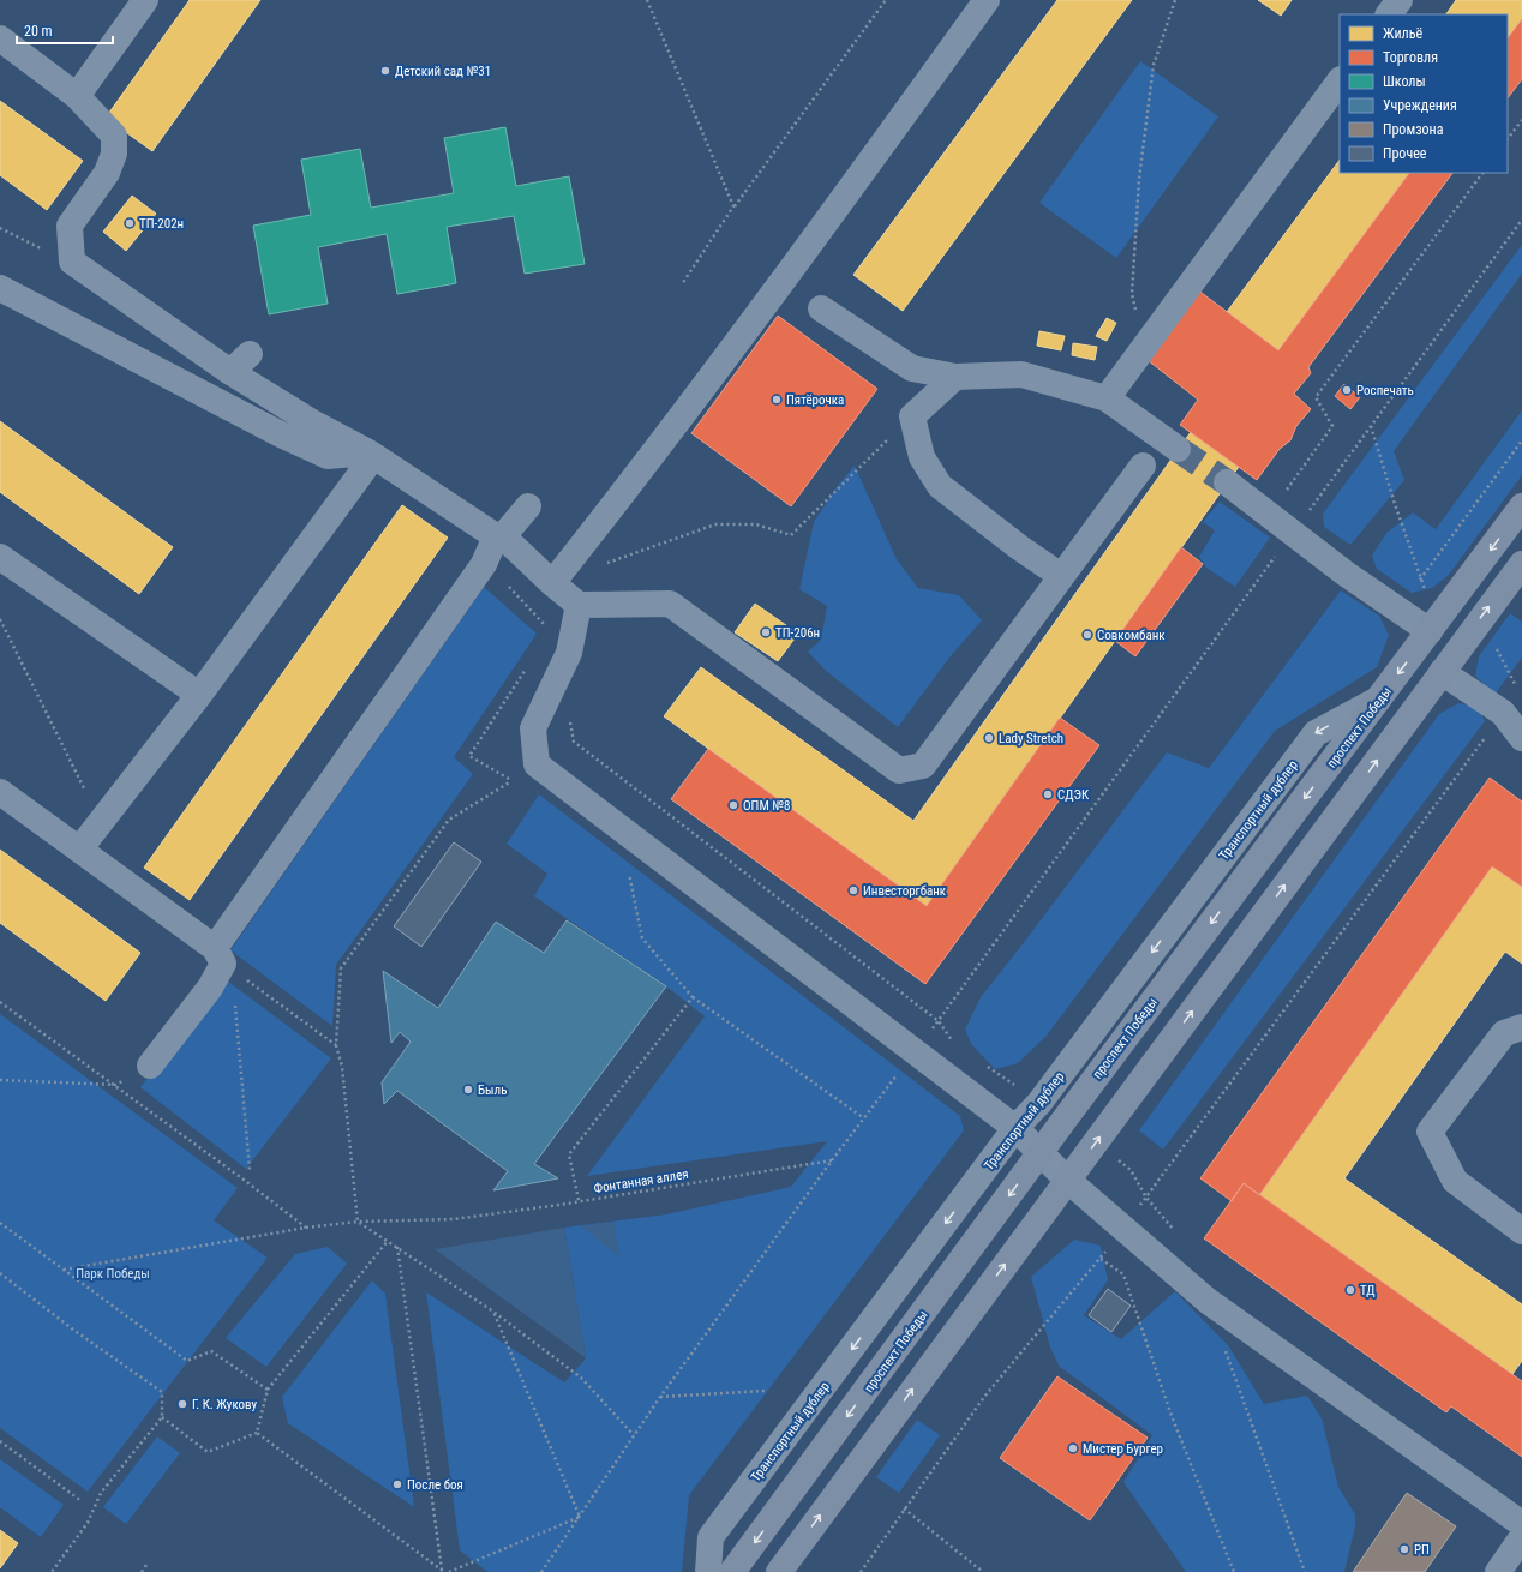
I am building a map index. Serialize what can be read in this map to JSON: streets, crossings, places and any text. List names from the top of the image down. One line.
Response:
{"streets":{"main road":["проспект Победы"],"lane":["Транспортный дублер"],"path":["Фонтанная аллея"]},"crossings":[["проспект Победы","Транспортный дублер"]],"one_way":["Транспортный дублер"],"parks":["Парк Победы"],"places":["Детский сад №31","ТП-202н","Роспечать","Пятёрочка","ТП-206н","Совкомбанк","Lady Stretch","СДЭК","ОПМ №8","Инвесторгбанк","Быль","ТД","Г. К. Жукову","Мистер Бургер","После боя","РП"],"legend":["Жильё","Торговля","Школы","Учреждения","Промзона","Прочее"],"scale_bar":"20 m"}
